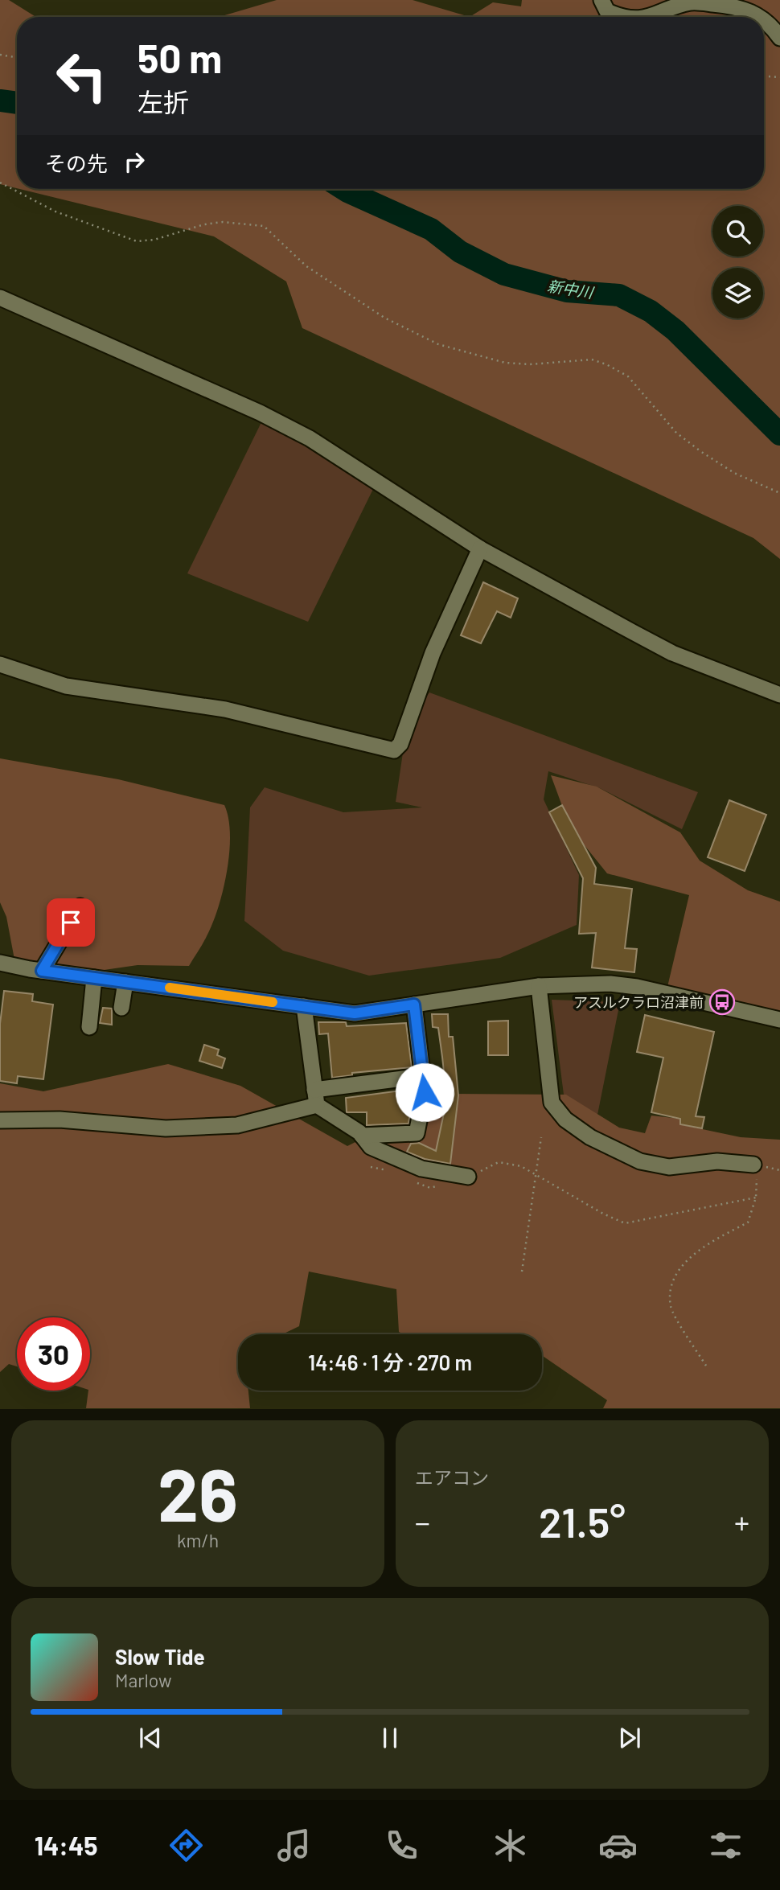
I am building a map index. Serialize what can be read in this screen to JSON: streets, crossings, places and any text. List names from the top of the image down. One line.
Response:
{"water":["新中川"],"places":{"bus stop":["アスルクラロ沼津前"]},"page":{"turn":["50 m","左折"],"then":"その先","limit":"30","trip":"14:46 · 1 分 · 270 m","tile":[["26","km/h"],"エアコン"],"heat":["−","21.5°","+"],"song":["Slow Tide","Marlow"],"tabs":"14:45"}}
